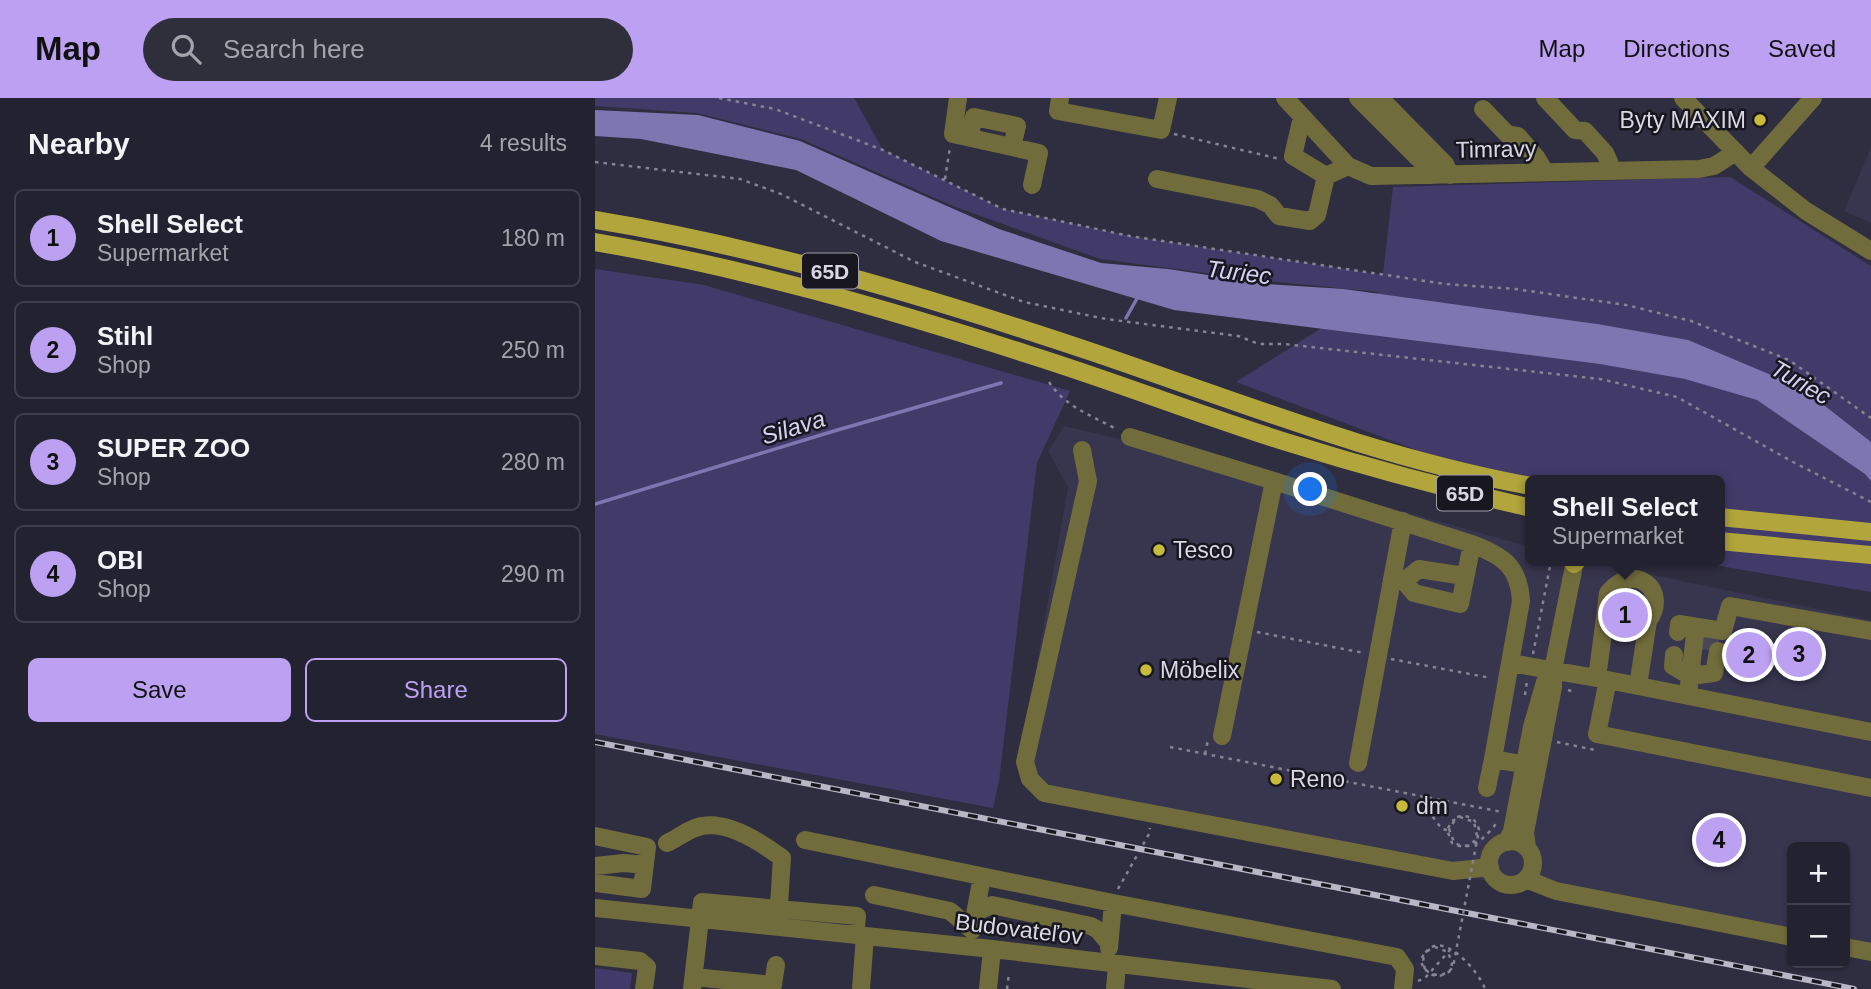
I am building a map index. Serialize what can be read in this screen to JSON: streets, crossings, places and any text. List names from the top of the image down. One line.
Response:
{"streets":{"main road":["65D"],"street":["Timravy","Budovateľov"]},"water":["Turiec","Silava"],"places":["Byty MAXIM","Tesco","Möbelix","Reno","dm"],"page":{"header":"Map","search":"Search here","nav":["Map","Directions","Saved"],"heading":["Nearby","4 results"],"list":[{"mark":"1","name":"Shell Select","note":"Supermarket","value":"180 m"},{"mark":"2","name":"Stihl","note":"Shop","value":"250 m"},{"mark":"3","name":"SUPER ZOO","note":"Shop","value":"280 m"},{"mark":"4","name":"OBI","note":"Shop","value":"290 m"}],"popup":["Shell Select","Supermarket"],"pins":["1","3","2","4"],"buttons":["Save","Share"],"map_buttons":["+","−"]}}
